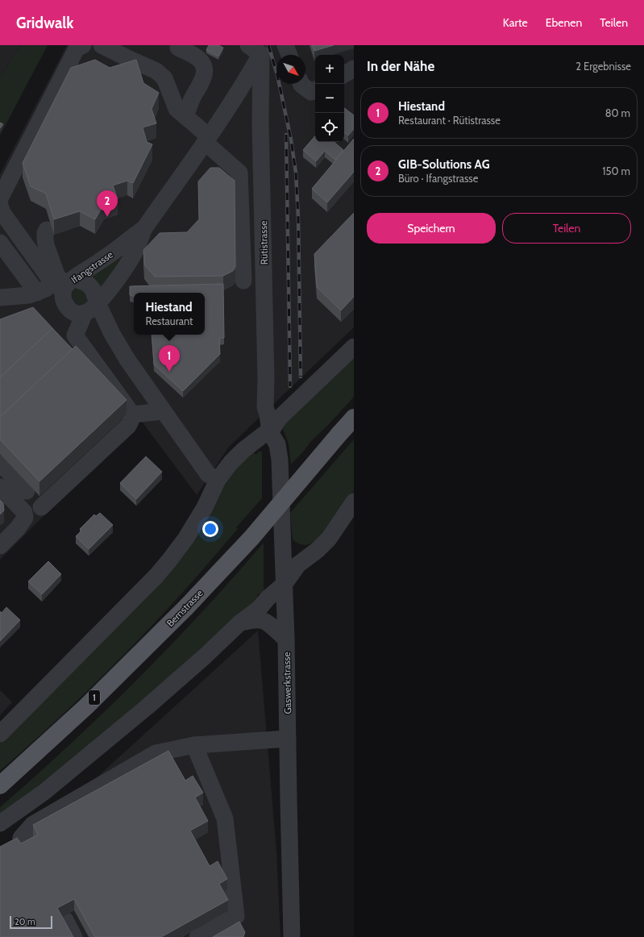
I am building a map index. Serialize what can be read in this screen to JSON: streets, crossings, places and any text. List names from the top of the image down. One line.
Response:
{"streets":{"main road":["Bernstrasse","1"],"street":["Rütistrasse","Ifangstrasse","Gaswerkstrasse"]},"crossings":[["Rütistrasse","Ifangstrasse"],["Rütistrasse","Gaswerkstrasse"]],"scale_bar":"20 m","north":"bottom right","page":{"header":"Gridwalk","nav":["Karte","Ebenen","Teilen"],"heading":["In der Nähe","2 Ergebnisse"],"map_buttons":["+","−"],"list":[{"mark":"1","name":"Hiestand","note":"Restaurant · Rütistrasse","value":"80 m"},{"mark":"2","name":"GIB-Solutions AG","note":"Büro · Ifangstrasse","value":"150 m"}],"pins":["2","1"],"buttons":["Speichern","Teilen"],"popup":["Hiestand","Restaurant"],"scale":"20 m"}}
